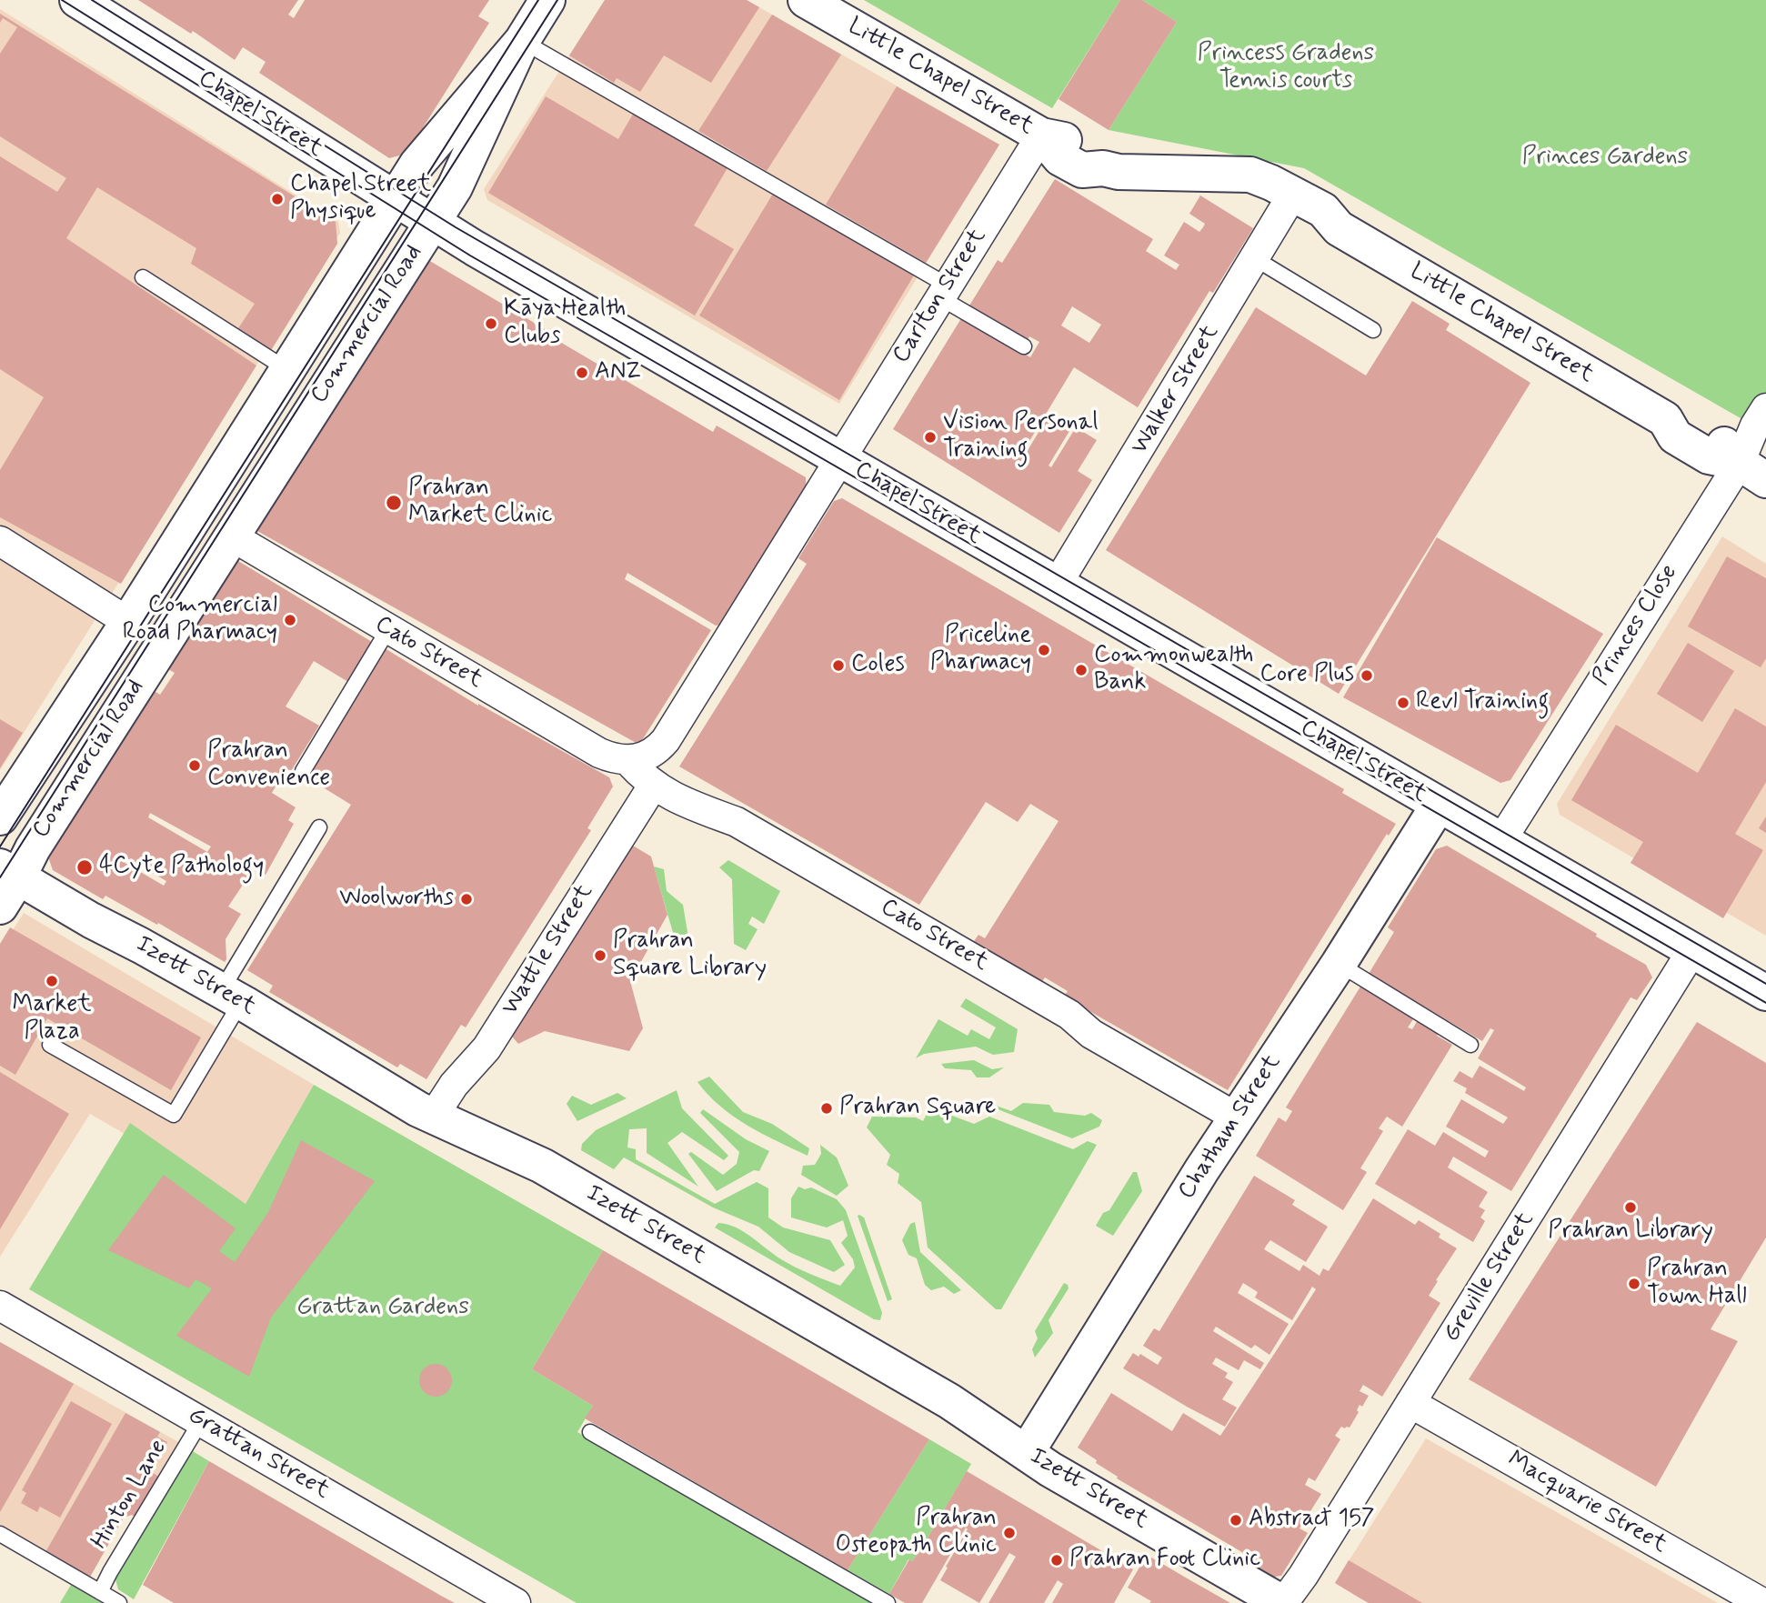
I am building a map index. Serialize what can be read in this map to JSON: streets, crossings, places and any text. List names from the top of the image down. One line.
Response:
{"streets":{"street":["Little Chapel Street","Chapel Street","Carlton Street","Commercial Road","Walker Street","Princes Close","Cato Street","Wattle Street","Izett Street","Chatham Street","Greville Street","Grattan Street","Macquarie Street"],"lane":["Hinton Lane"]},"crossings":[["Little Chapel Street","Carlton Street"],["Little Chapel Street","Walker Street"],["Little Chapel Street","Princes Close"],["Chapel Street","Carlton Street"],["Chapel Street","Commercial Road"],["Chapel Street","Walker Street"],["Chapel Street","Princes Close"],["Chapel Street","Chatham Street"],["Chapel Street","Greville Street"],["Commercial Road","Cato Street"],["Commercial Road","Izett Street"],["Cato Street","Chatham Street"],["Izett Street","Chatham Street"],["Izett Street","Greville Street"],["Greville Street","Macquarie Street"],["Grattan Street","Hinton Lane"]],"parks":["Princess Gradens Tennis courts","Princes Gardens","Grattan Gardens"],"places":["Chapel Street Physique","Kāya Health Clubs","ANZ","Vision Personal Training","Prahran Market Clinic","Commercial Road Pharmacy","Priceline Pharmacy","Coles","Commonwealth Bank","Core Plus","Revl Training","Prahran Convenience","4Cyte Pathology","Woolworths","Prahran Square Library","Market Plaza","Prahran Square","Prahran Library","Prahran Town Hall","Abstract 157","Prahran Osteopath Clinic","Prahran Foot Clinic"]}
